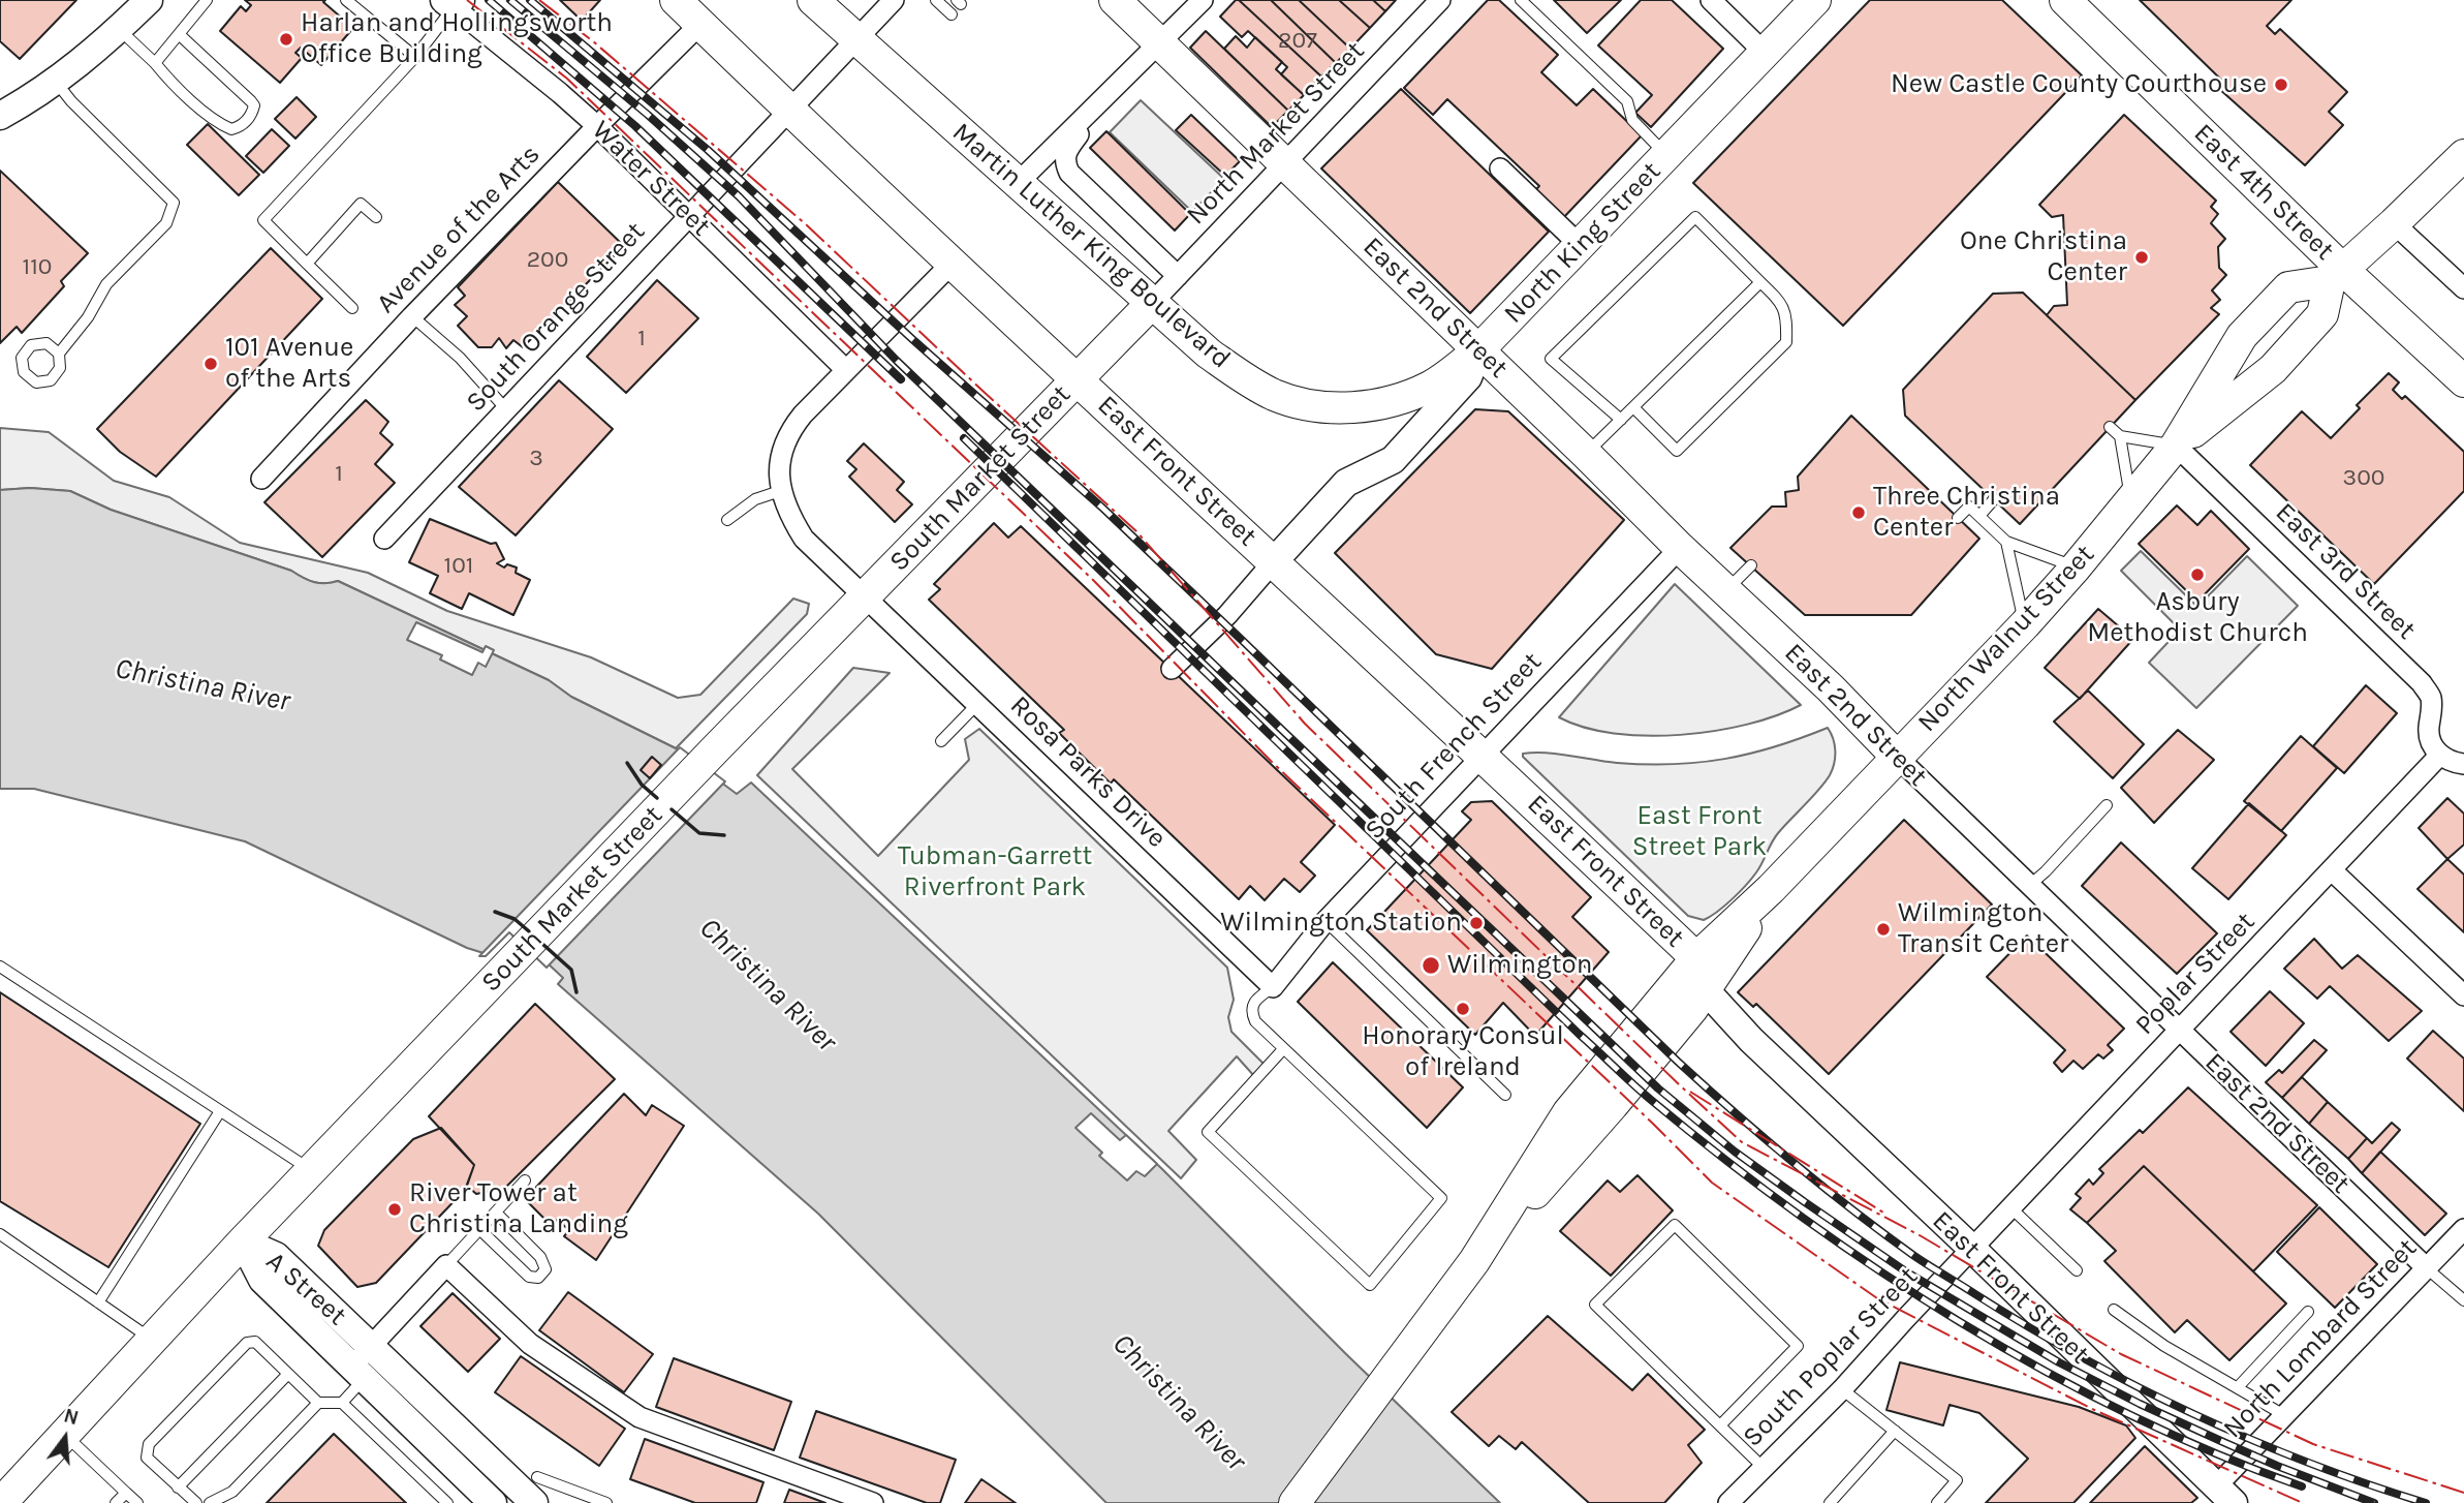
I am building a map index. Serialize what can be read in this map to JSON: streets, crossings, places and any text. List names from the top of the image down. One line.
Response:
{"streets":{"main road":["East 4th Street","North King Street","Martin Luther King Boulevard","East 2nd Street","East Front Street","South Market Street","North Walnut Street"],"street":["North Market Street","Water Street","Avenue of the Arts","South Orange Street","East 3rd Street","South French Street","Rosa Parks Drive","Poplar Street","A Street","North Lombard Street","South Poplar Street"]},"crossings":[["North Market Street","Martin Luther King Boulevard"],["North Market Street","East 2nd Street"],["North Market Street","South Market Street"],["Water Street","Avenue of the Arts"],["Water Street","South Orange Street"],["East 4th Street","North Walnut Street"],["North King Street","Martin Luther King Boulevard"],["North King Street","East 2nd Street"],["North King Street","East Front Street"],["Martin Luther King Boulevard","East 2nd Street"],["Martin Luther King Boulevard","South Orange Street"],["Martin Luther King Boulevard","South Market Street"],["East 2nd Street","North Walnut Street"],["East 2nd Street","South French Street"],["East 2nd Street","Poplar Street"],["East 2nd Street","North Lombard Street"],["East Front Street","South Market Street"],["East Front Street","North Walnut Street"],["East Front Street","South French Street"],["East Front Street","Poplar Street"],["East Front Street","North Lombard Street"],["East Front Street","South Poplar Street"],["South Market Street","Rosa Parks Drive"],["South Market Street","A Street"],["East 3rd Street","North Walnut Street"],["East 3rd Street","Poplar Street"],["South French Street","Rosa Parks Drive"],["Poplar Street","South Poplar Street"]],"water":["Christina River"],"parks":["East Front Street Park","Tubman-Garrett Riverfront Park"],"places":["Harlan and Hollingsworth Office Building","New Castle County Courthouse","One Christina Center","101 Avenue of the Arts","Three Christina Center","Asbury Methodist Church","Wilmington Station","Wilmington Transit Center","Wilmington","Honorary Consul of Ireland","River Tower at Christina Landing"],"house_numbers":["207","200","110","1","3","1","300","101"],"north":"top"}
